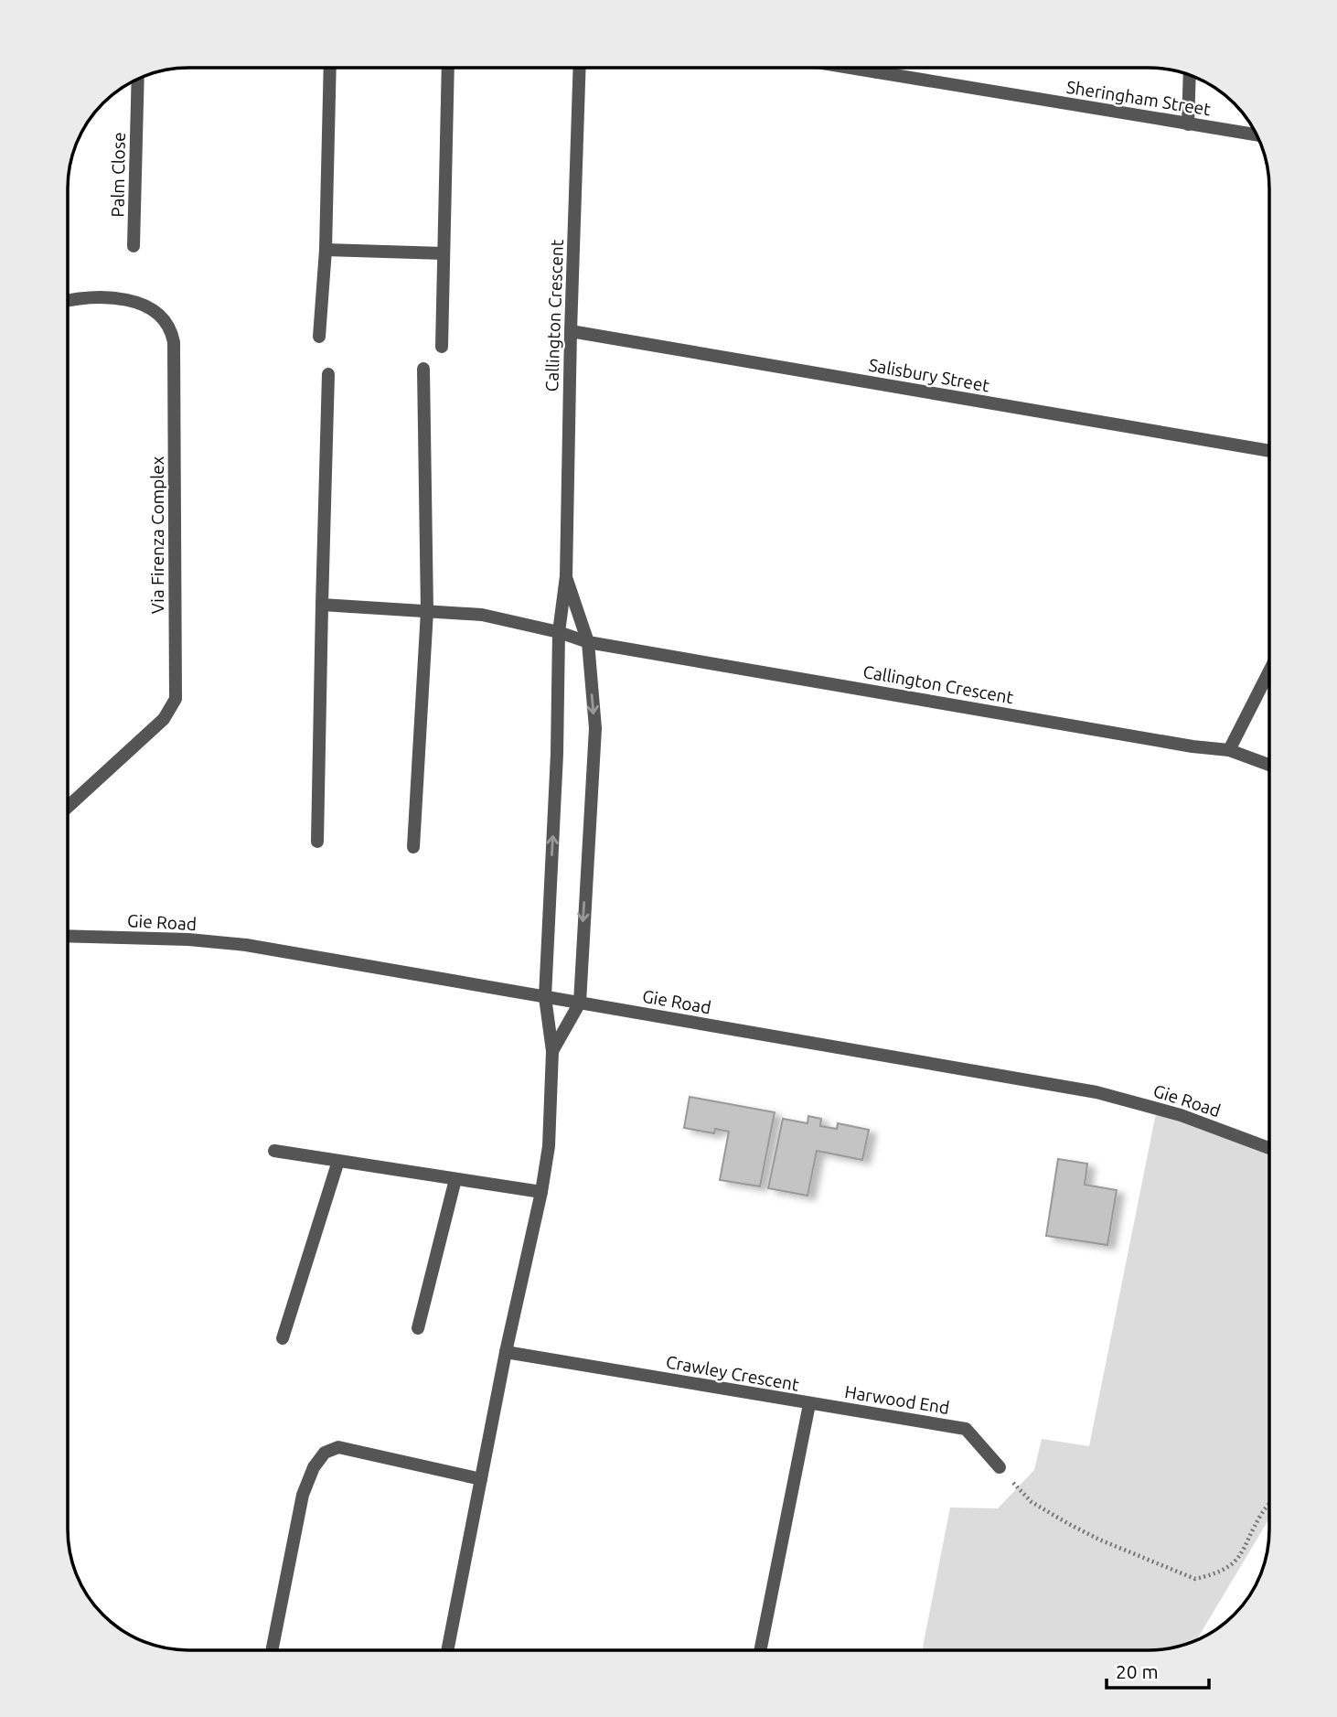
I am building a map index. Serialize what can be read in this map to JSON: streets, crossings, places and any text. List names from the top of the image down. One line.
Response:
{"streets":{"street":["Sheringham Street","Palm Close","Callington Crescent","Salisbury Street","Via Firenza Complex","Gie Road","Crawley Crescent","Harwood End"]},"crossings":[["Callington Crescent","Salisbury Street"],["Callington Crescent","Gie Road"],["Crawley Crescent","Harwood End"]],"scale_bar":"20 m"}
